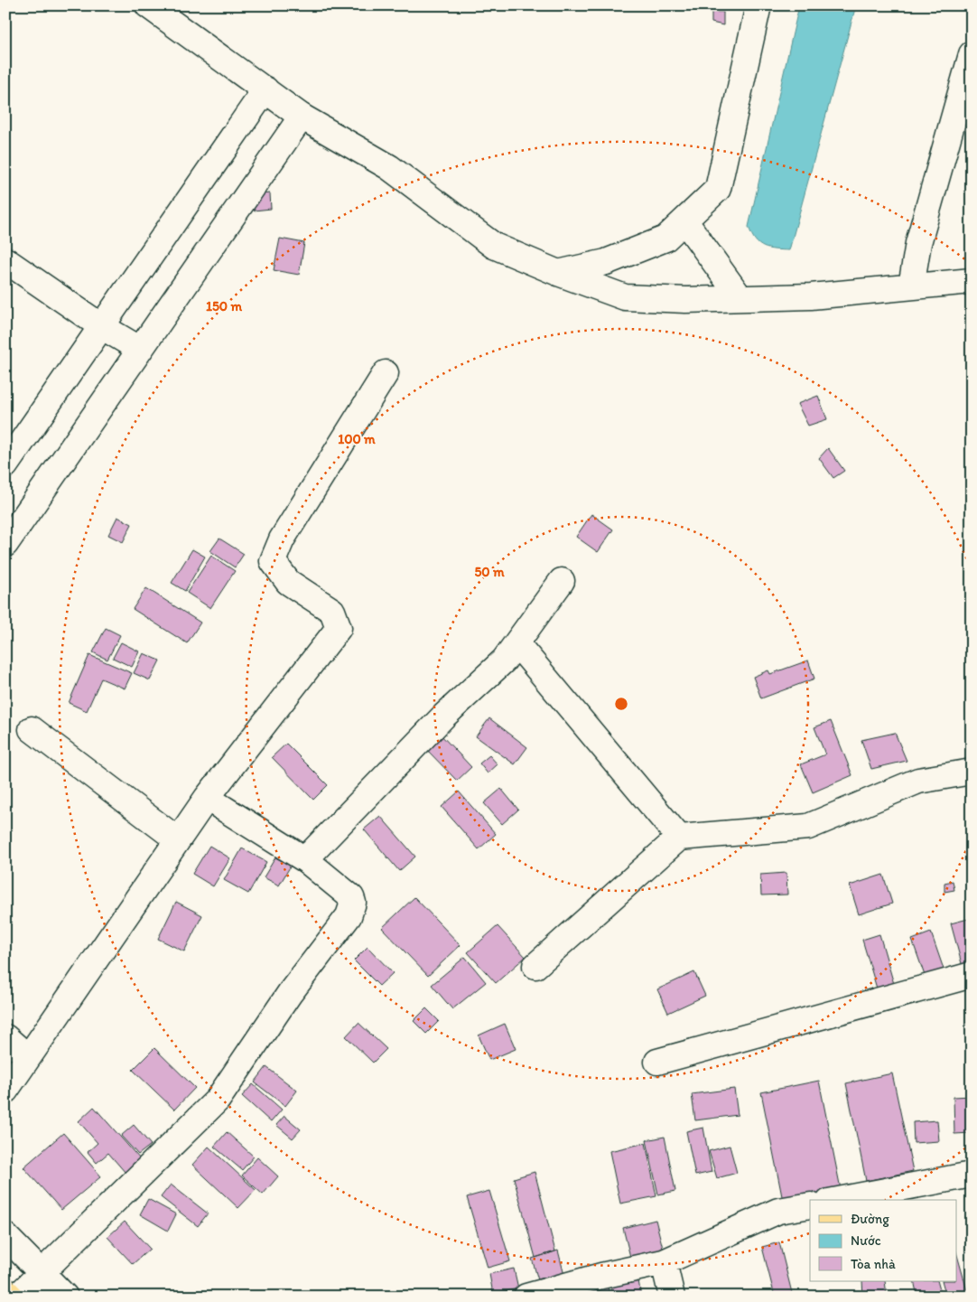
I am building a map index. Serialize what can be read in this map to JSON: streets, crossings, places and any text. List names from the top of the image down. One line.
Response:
{"legend":["Đường","Nước","Tòa nhà"],"rings":["150 m","100 m","50 m"]}
